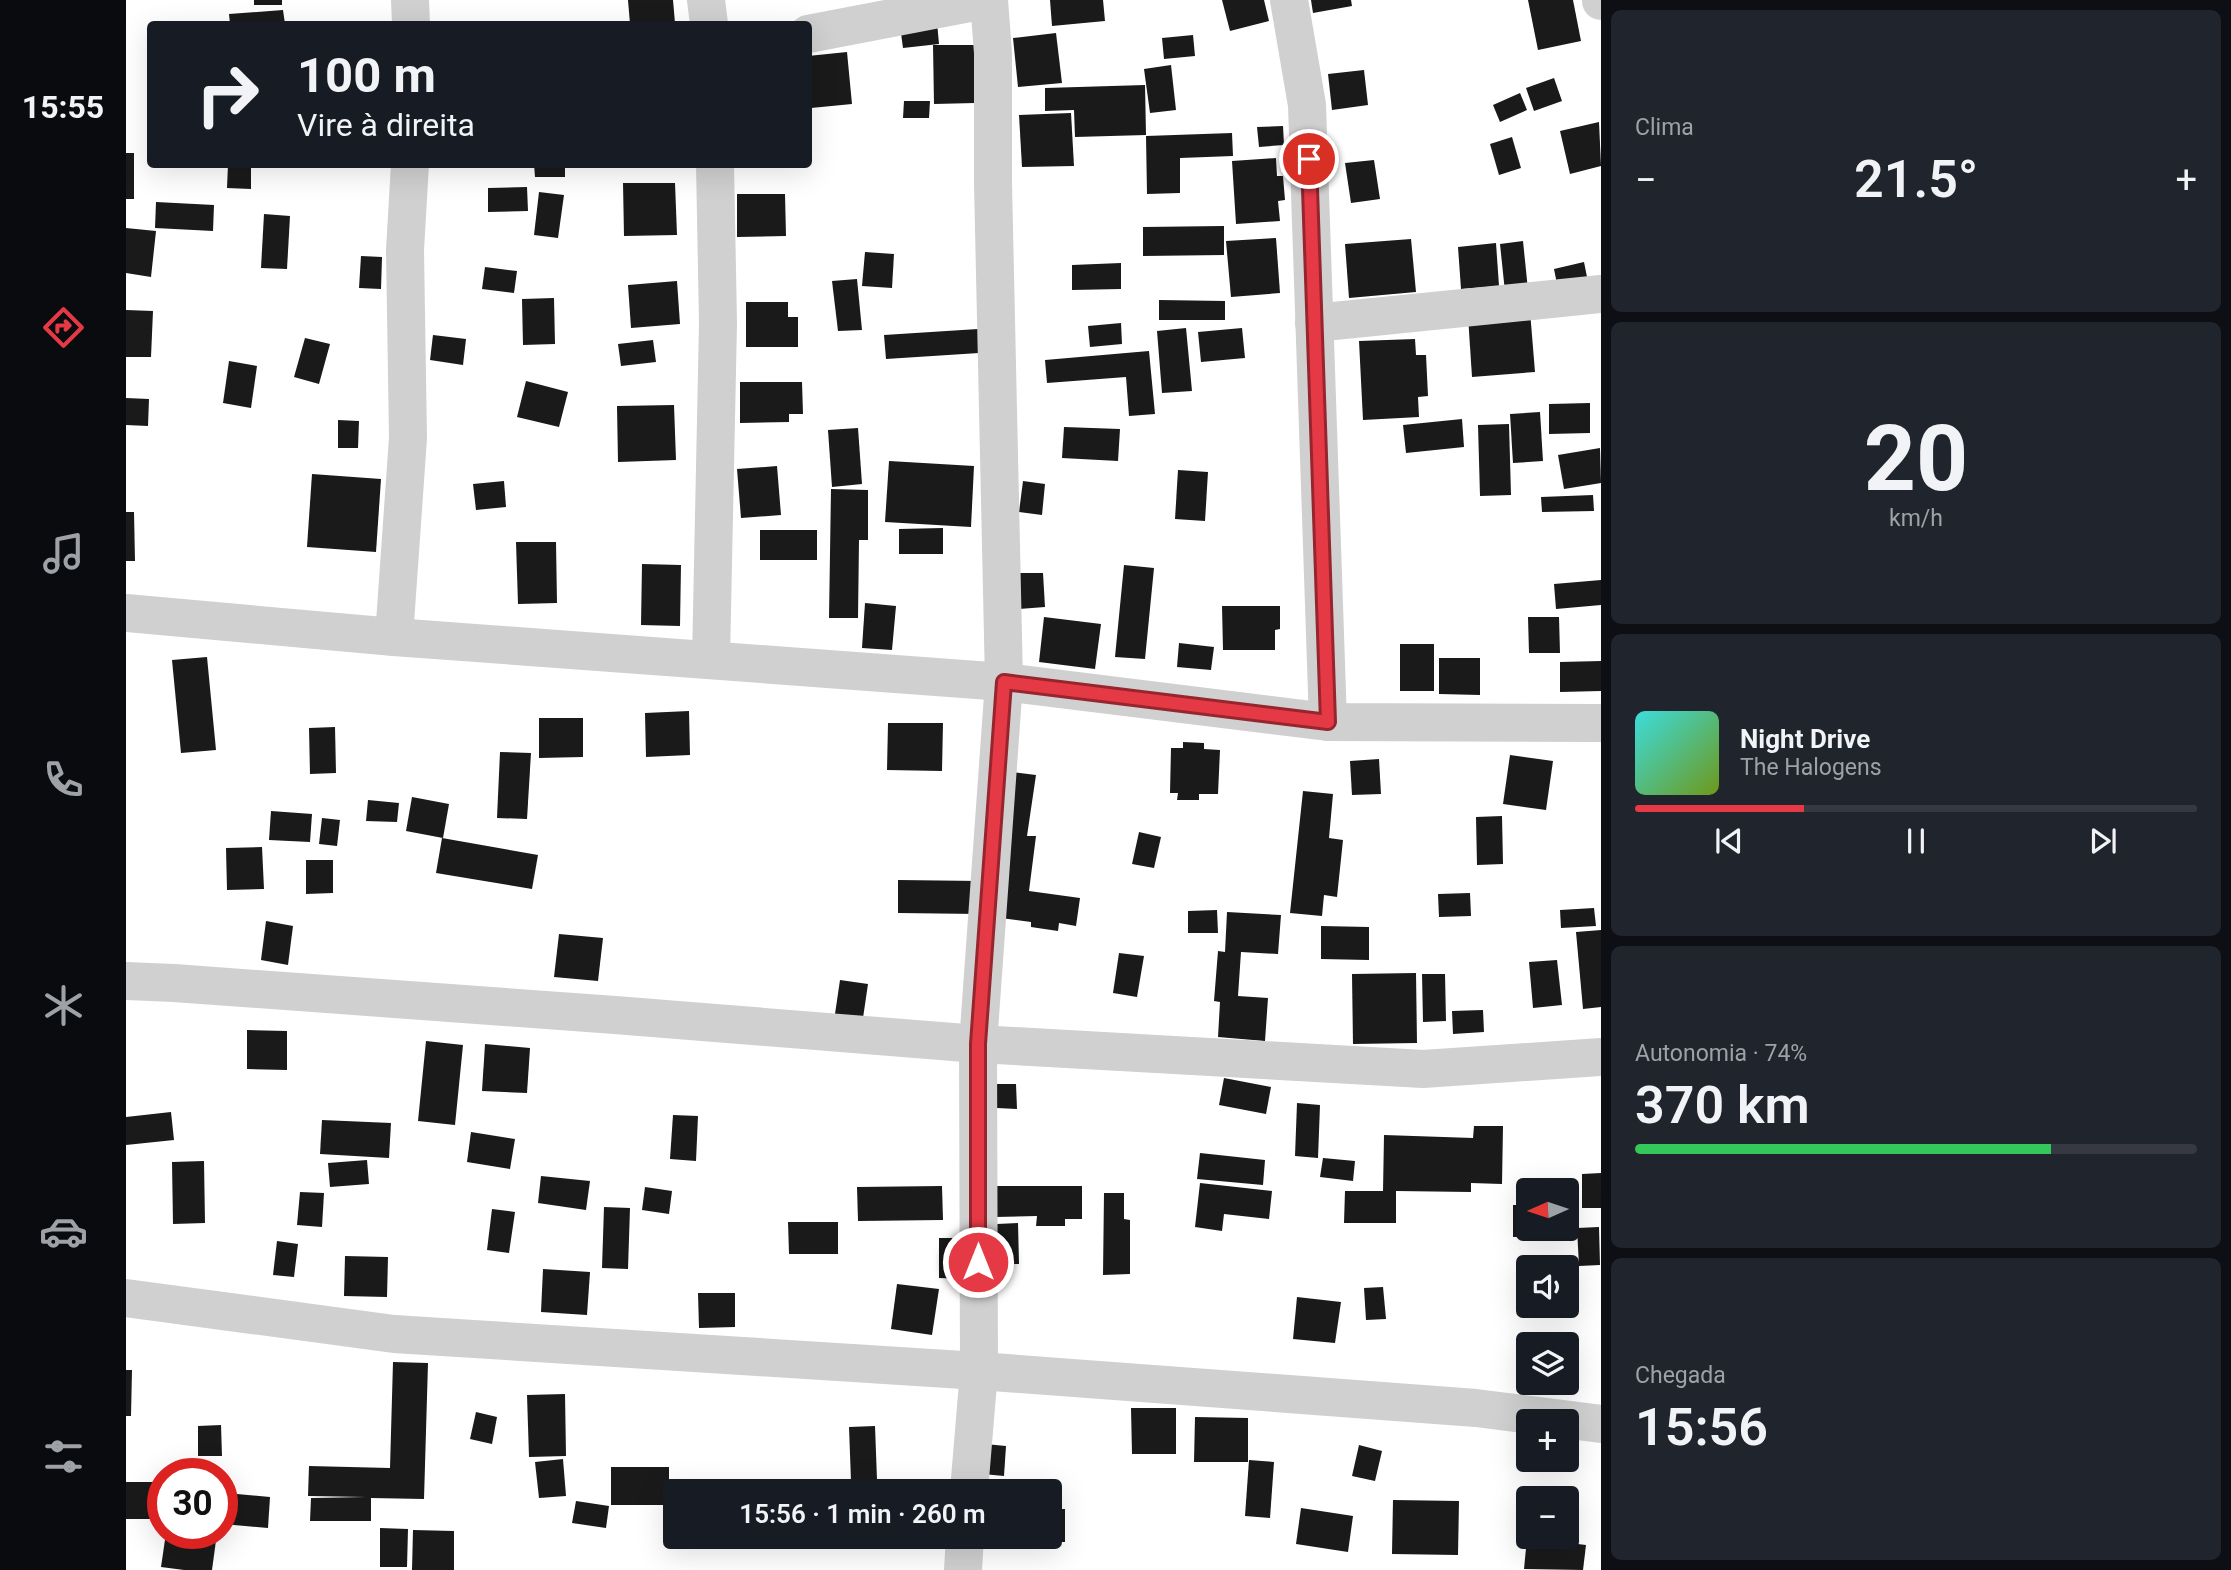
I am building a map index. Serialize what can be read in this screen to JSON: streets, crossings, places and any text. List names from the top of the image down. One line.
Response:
{"north":"left","page":{"tabs":"15:55","tile":["Clima",["20","km/h"],["Autonomia · 74%","370 km"],["Chegada","15:56"]],"turn":["100 m","Vire à direita"],"heat":["−","21.5°","+"],"song":["Night Drive","The Halogens"],"map_buttons":["+","−"],"limit":"30","trip":"15:56 · 1 min · 260 m"}}
